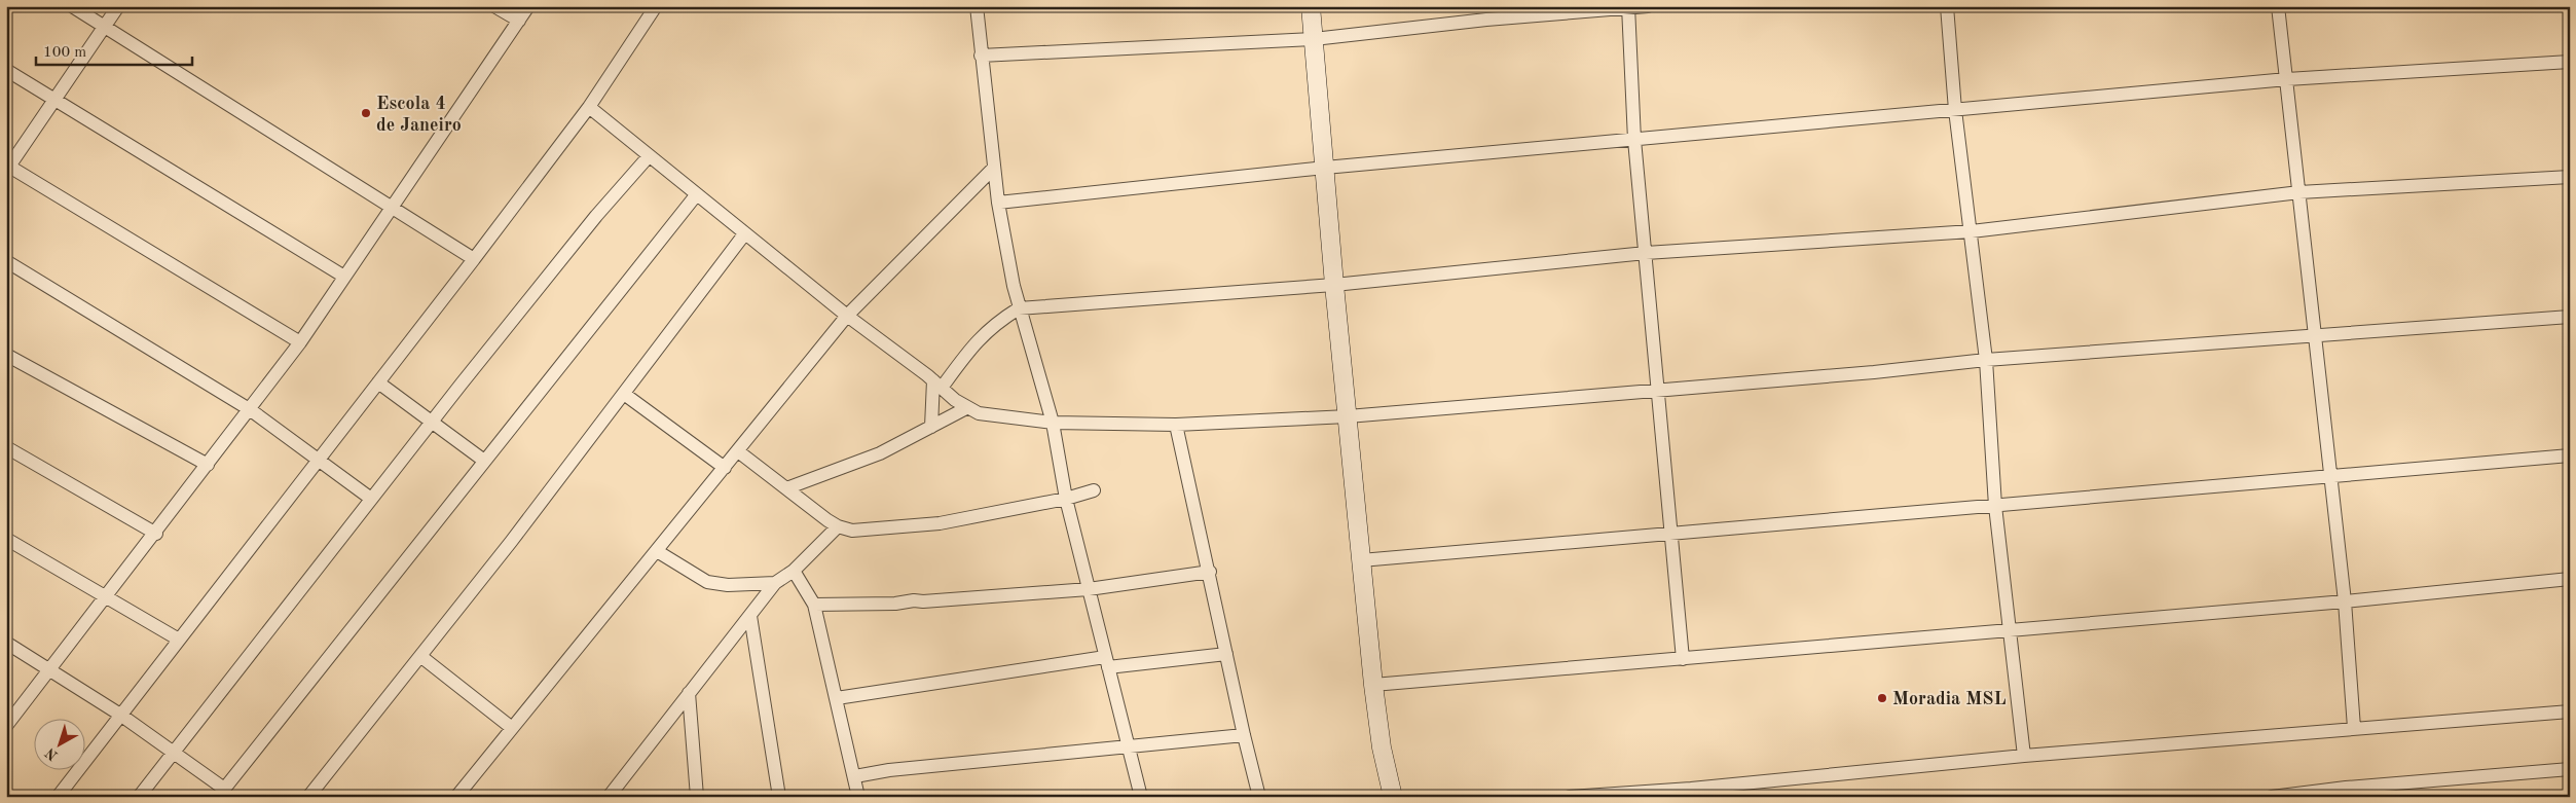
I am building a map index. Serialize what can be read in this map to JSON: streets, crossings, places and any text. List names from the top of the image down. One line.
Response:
{"places":["Escola 4 de Janeiro","Moradia MSL"],"scale_bar":"100 m","north":"bottom left"}
